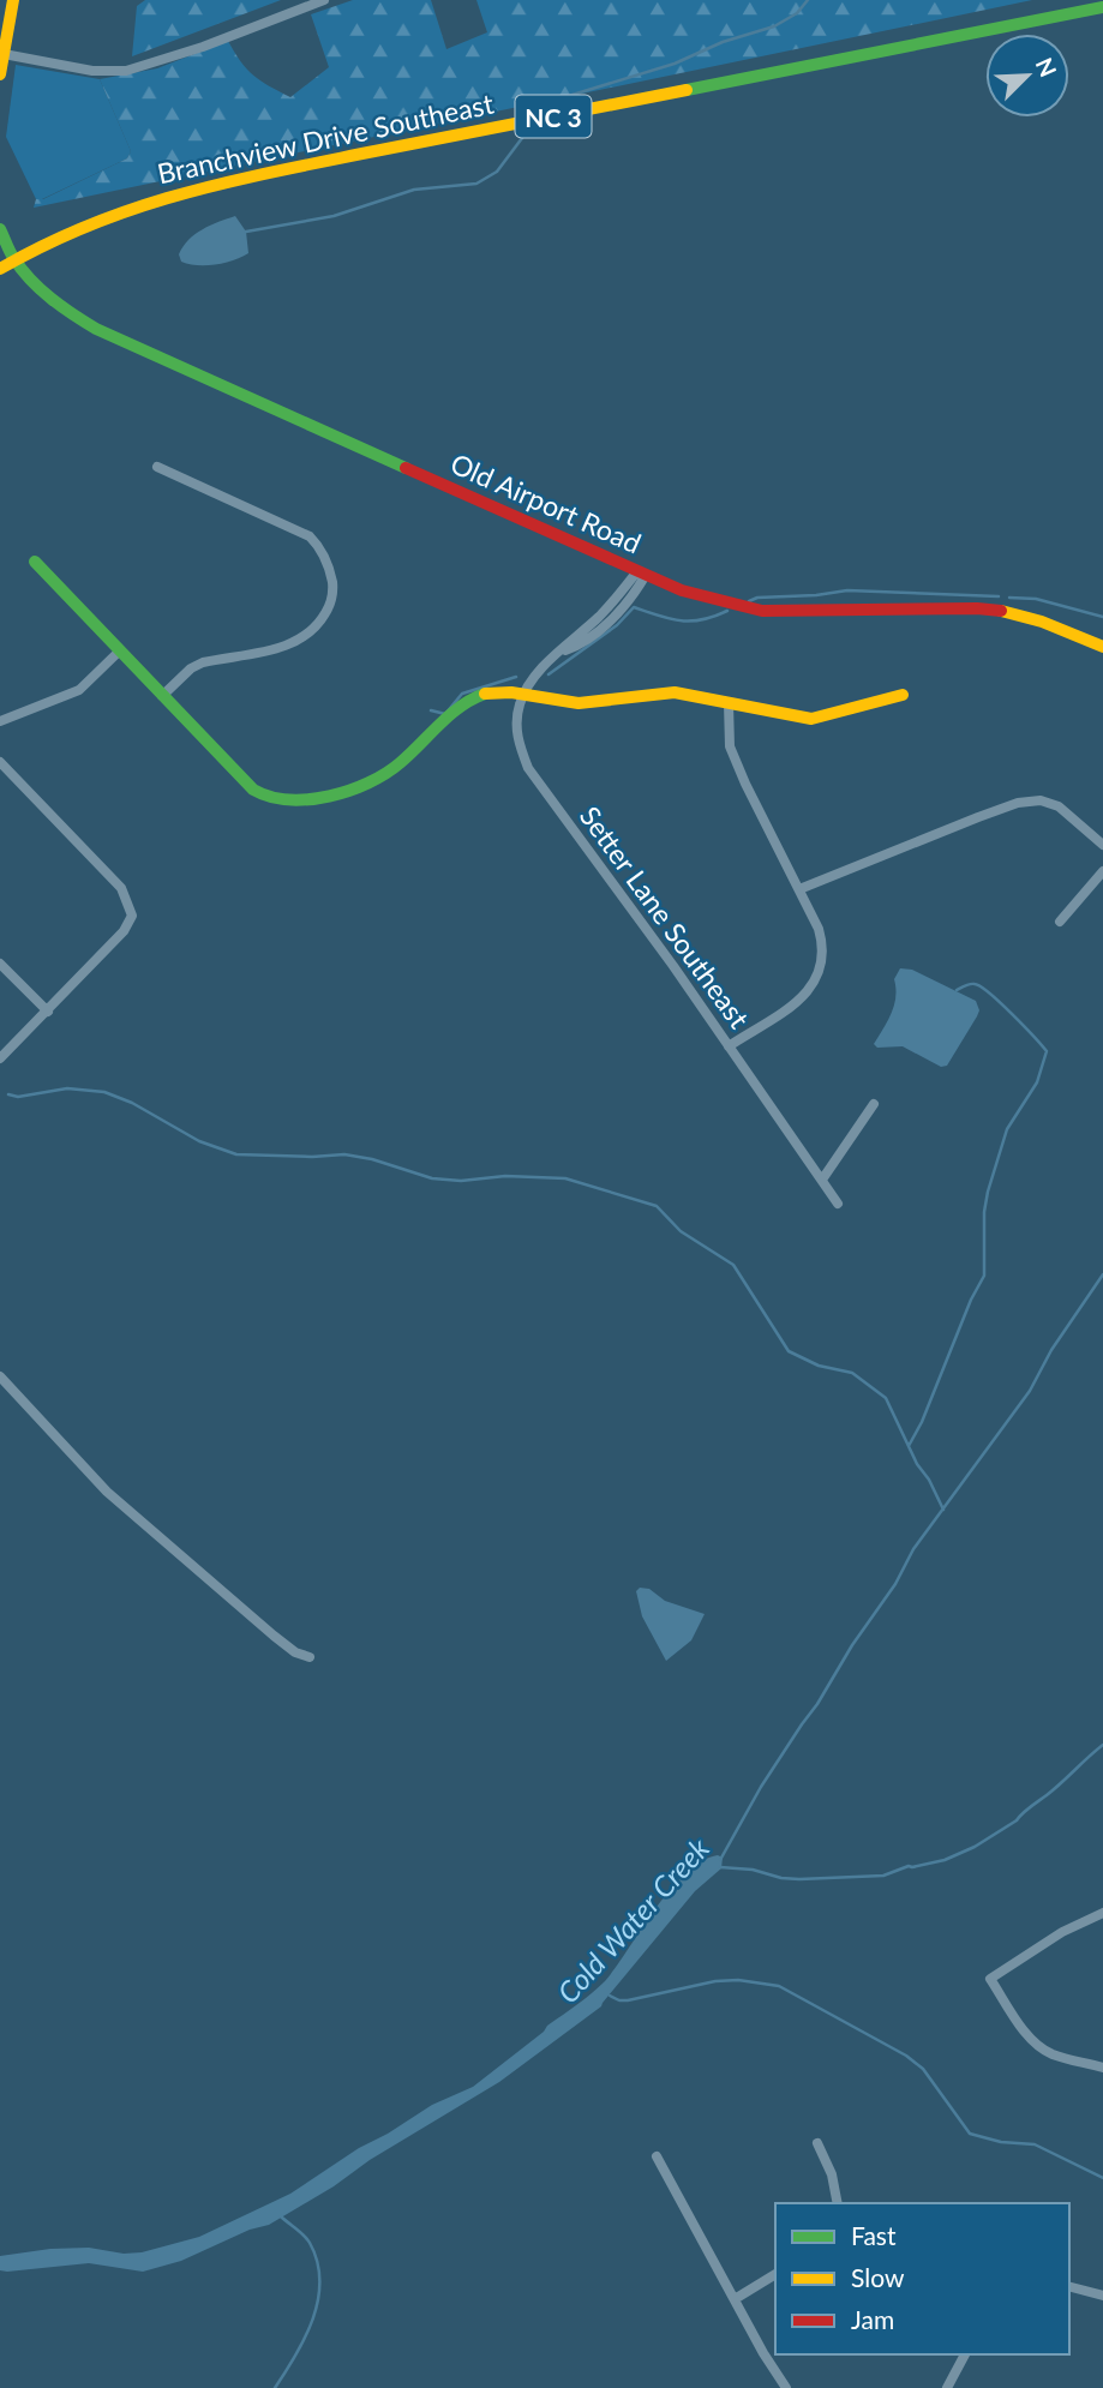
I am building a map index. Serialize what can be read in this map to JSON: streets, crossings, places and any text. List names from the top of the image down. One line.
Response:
{"streets":{"street":["NC 3","Branchview Drive Southeast","Old Airport Road","Setter Lane Southeast"]},"crossings":[["NC 3","Branchview Drive Southeast"],["NC 3","Old Airport Road"],["Branchview Drive Southeast","Old Airport Road"]],"water":["Cold Water Creek"],"legend":["Fast","Slow","Jam"],"north":"top right"}
